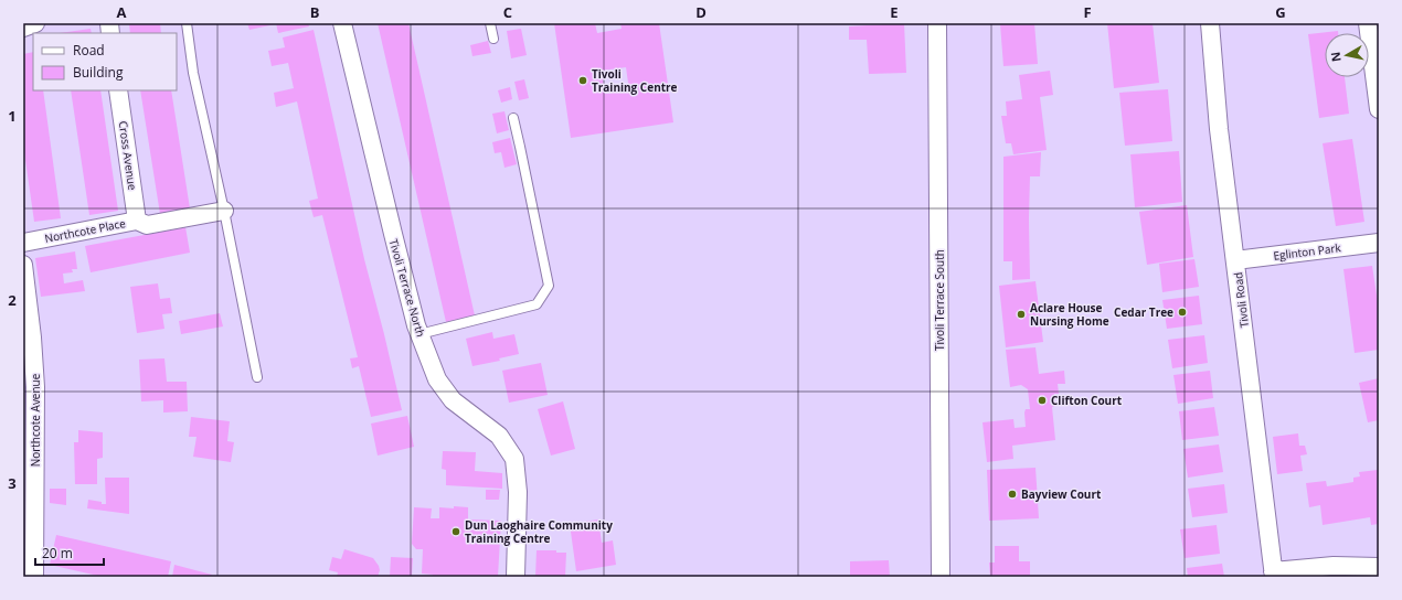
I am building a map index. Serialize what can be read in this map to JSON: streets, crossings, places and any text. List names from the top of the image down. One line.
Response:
{"streets":{"street":["Cross Avenue","Northcote Place","Eglinton Park","Tivoli Terrace North","Tivoli Terrace South","Tivoli Road","Northcote Avenue"]},"crossings":[["Cross Avenue","Northcote Place"],["Eglinton Park","Tivoli Road"]],"places":["Tivoli Training Centre","Cedar Tree","Aclare House Nursing Home","Clifton Court","Bayview Court","Dun Laoghaire Community Training Centre"],"legend":["Road","Building"],"scale_bar":"20 m","north":"left","grid":{"columns":["A","B","C","D","E","F","G"],"rows":["1","2","3"]}}
